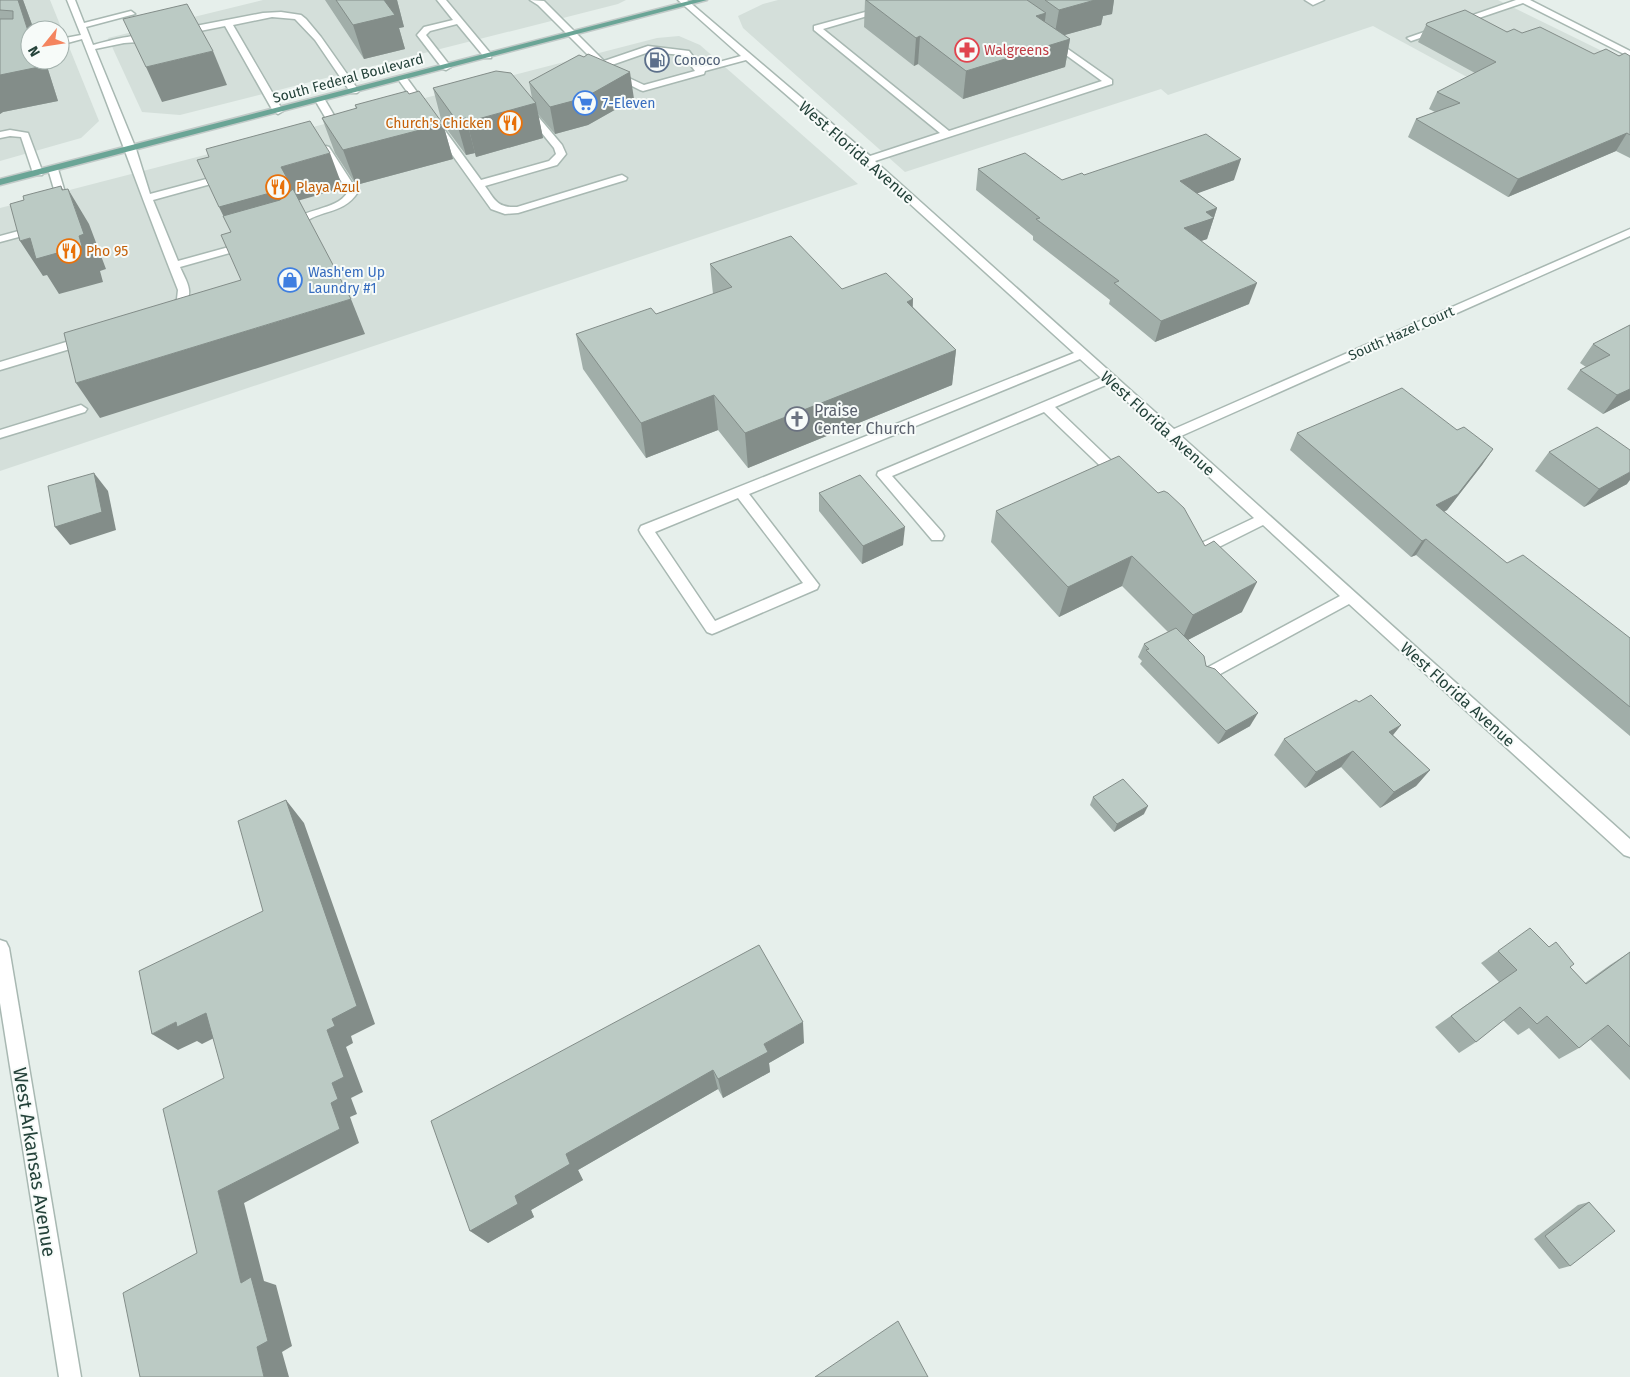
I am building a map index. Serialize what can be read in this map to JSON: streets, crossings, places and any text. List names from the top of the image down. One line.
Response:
{"streets":{"main road":["South Federal Boulevard"],"street":["West Florida Avenue","South Hazel Court","West Arkansas Avenue"]},"crossings":[["South Federal Boulevard","West Florida Avenue"],["West Florida Avenue","South Hazel Court"]],"places":{"pharmacy":["Walgreens"],"fuel station":["Conoco"],"supermarket":["7-Eleven"],"restaurant":["Church's Chicken","Playa Azul","Pho 95"],"shop":["Wash'em Up Laundry #1"],"church":["Praise Center Church"]},"north":"bottom left"}
